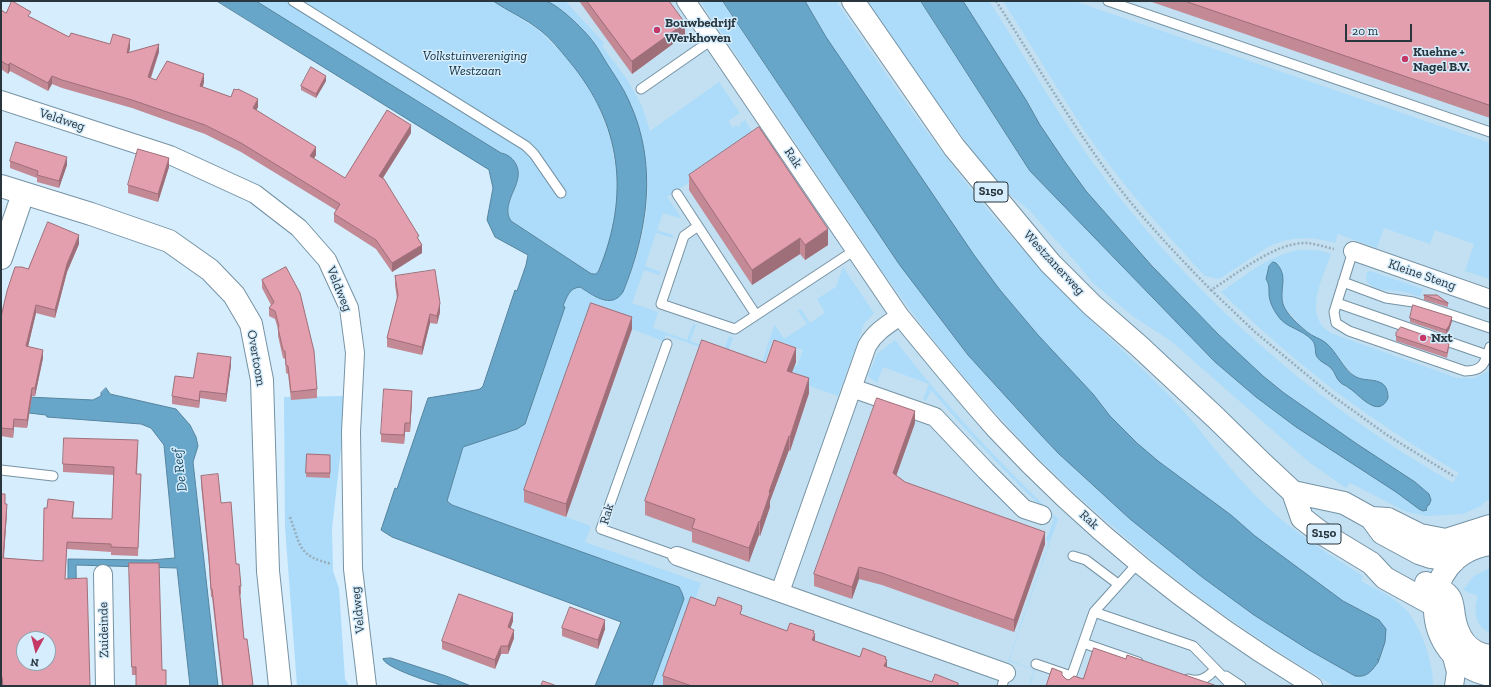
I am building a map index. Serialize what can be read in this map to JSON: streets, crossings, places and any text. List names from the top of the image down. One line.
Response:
{"streets":{"main road":["S150","Westzanerweg","Overtoom"],"street":["Veldweg","Rak","Kleine Steng","Zuideinde"]},"crossings":[["S150","Westzanerweg"]],"water":["De Reef"],"parks":["Volkstuinvereniging Westzaan"],"places":["Bouwbedrijf Werkhoven","Kuehne + Nagel B.V.","Nxt"],"scale_bar":"20 m","north":"bottom"}
